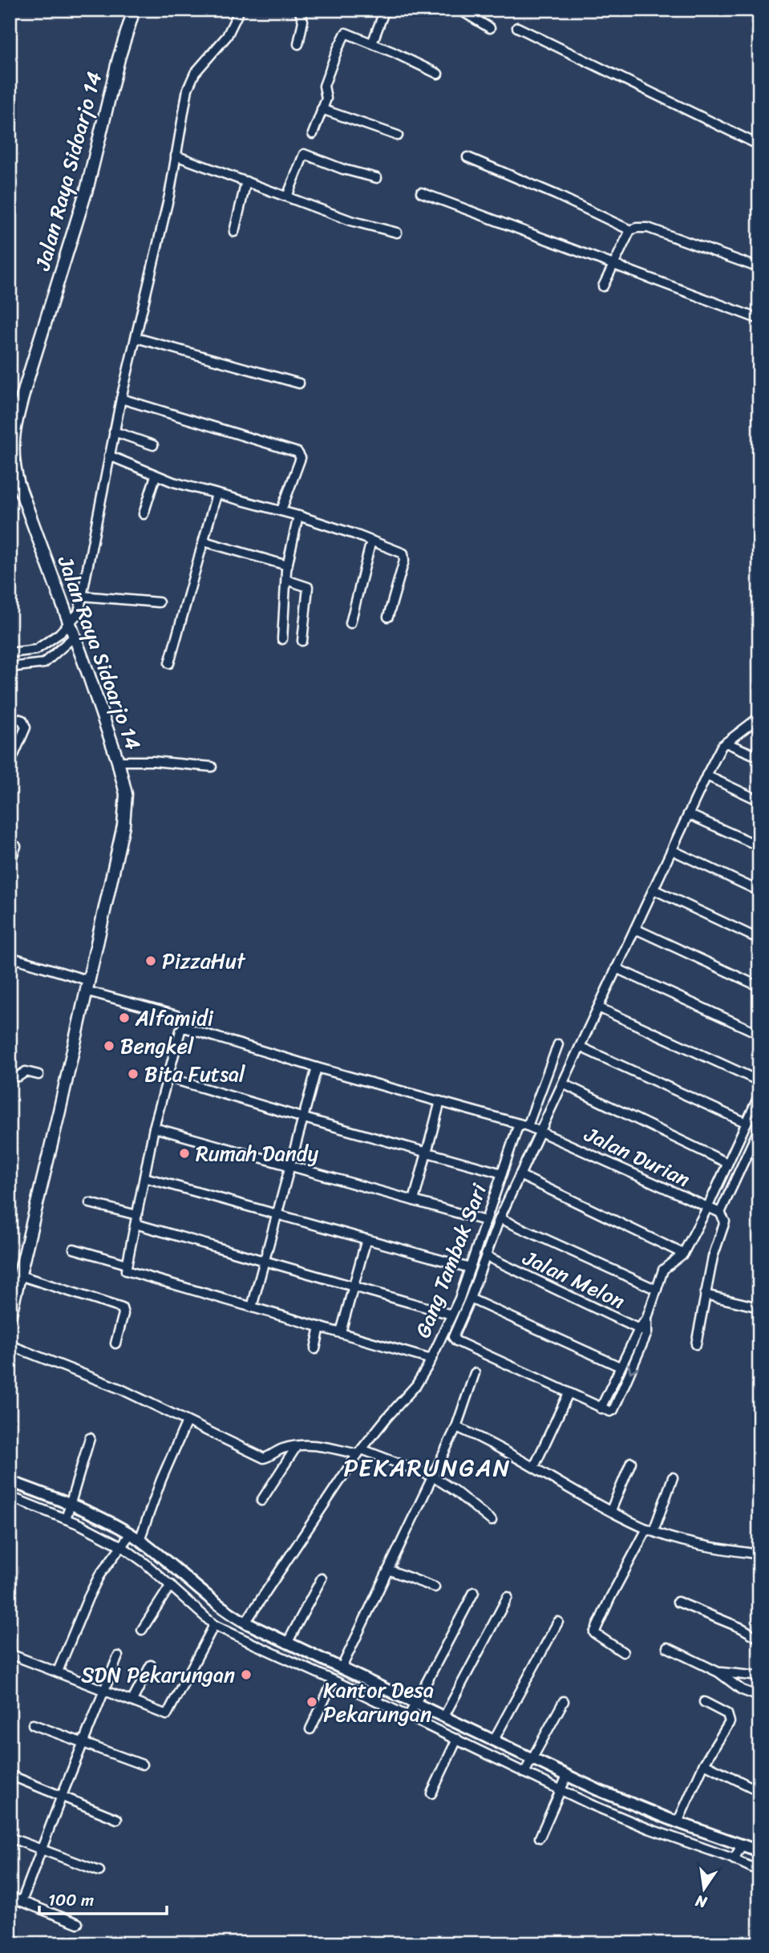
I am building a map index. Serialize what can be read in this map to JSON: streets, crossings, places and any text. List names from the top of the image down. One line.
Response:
{"streets":{"main road":["Jalan Raya Sidoarjo 14"],"street":["Jalan Durian","Gang Tambak Sari","Jalan Melon"]},"crossings":[["Jalan Durian","Gang Tambak Sari"]],"districts":["PEKARUNGAN"],"places":["PizzaHut","Alfamidi","Bengkel","Bita Futsal","Rumah Dandy","SDN Pekarungan","Kantor Desa Pekarungan"],"scale_bar":"100 m","north":"bottom"}
